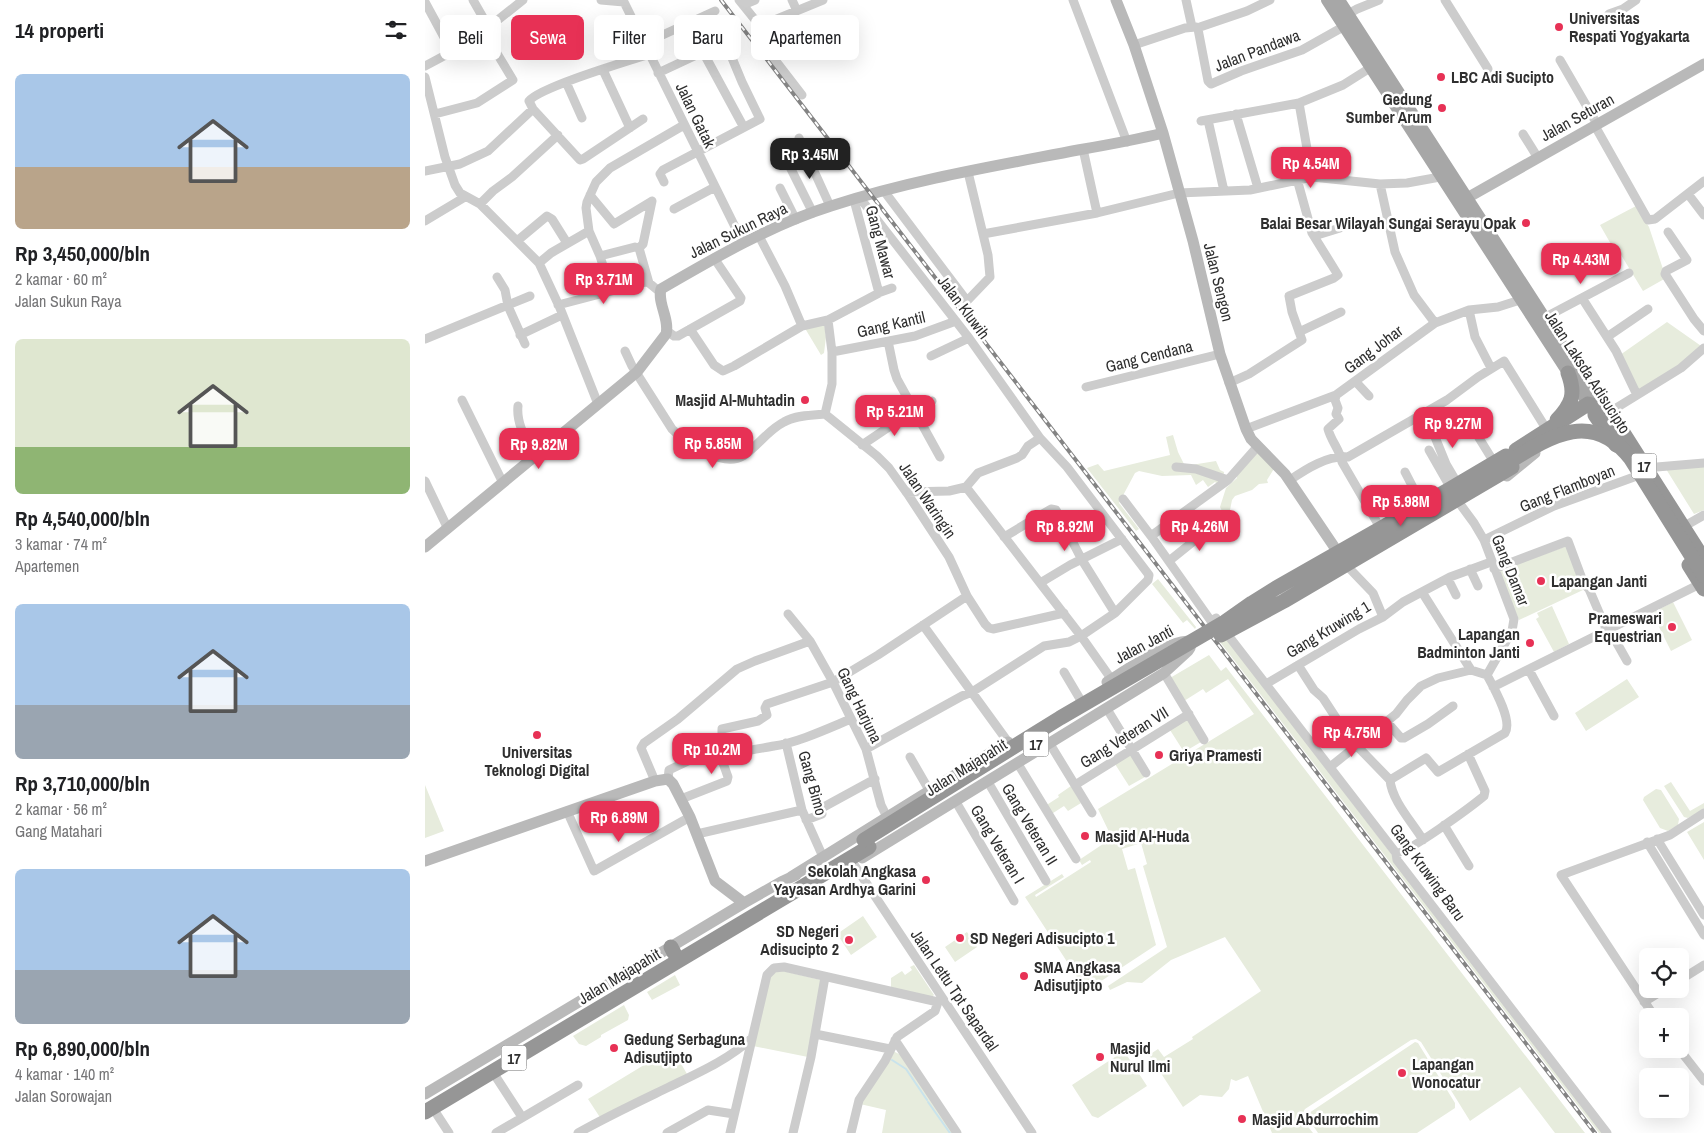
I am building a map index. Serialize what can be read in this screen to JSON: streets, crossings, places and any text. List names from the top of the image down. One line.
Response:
{"streets":{"highway":["Jalan Laksda Adisucipto","17","Jalan Majapahit"],"street":["Jalan Pandawa","Jalan Gatak","Jalan Seturan","Jalan Sukun Raya","Gang Mawar","Jalan Sengon","Jalan Kluwih","Gang Kantil","Gang Johar","Gang Cendana","Gang Flamboyan","Jalan Waringin","Gang Damar","Gang Kruwing 1","Jalan Janti","Gang Harjuna","Gang Veteran VII","Gang Bimo","Gang Veteran II","Gang Veteran I","Gang Kruwing Baru","Jalan Lettu Tpt Sapardal"]},"crossings":[["Jalan Pandawa","Jalan Laksda Adisucipto"],["Jalan Gatak","Jalan Sukun Raya"],["Jalan Seturan","Jalan Laksda Adisucipto"],["Jalan Sukun Raya","Gang Mawar"],["Jalan Sukun Raya","Jalan Sengon"],["Jalan Sukun Raya","Jalan Kluwih"],["Gang Mawar","Jalan Kluwih"],["Jalan Sengon","Gang Johar"],["Jalan Sengon","Gang Cendana"],["Jalan Kluwih","Gang Kantil"],["Gang Johar","Jalan Laksda Adisucipto"],["Jalan Laksda Adisucipto","17"],["Jalan Laksda Adisucipto","Gang Flamboyan"],["Jalan Laksda Adisucipto","Jalan Majapahit"],["17","Jalan Majapahit"],["Gang Flamboyan","Gang Damar"],["Gang Kruwing 1","Gang Kruwing Baru"],["Jalan Janti","Gang Harjuna"],["Jalan Janti","Gang Bimo"],["Jalan Janti","Gang Veteran II"],["Jalan Janti","Gang Veteran I"],["Jalan Janti","Jalan Lettu Tpt Sapardal"],["Jalan Majapahit","Gang Kruwing Baru"]],"places":["Universitas Respati Yogyakarta","LBC Adi Sucipto","Gedung Sumber Arum","Balai Besar Wilayah Sungai Serayu Opak","Masjid Al-Muhtadin","Lapangan Janti","Prameswari Equestrian","Lapangan Badminton Janti","Universitas Teknologi Digital","Griya Pramesti","Masjid Al-Huda","Sekolah Angkasa Yayasan Ardhya Garini","SD Negeri Adisucipto 1","SD Negeri Adisucipto 2","SMA Angkasa Adisutjipto","Gedung Serbaguna Adisutjipto","Masjid Nurul Ilmi","Lapangan Wonocatur","Masjid Abdurrochim"],"page":{"heading":"14 properti","chip":["Beli","Sewa","Filter","Baru","Apartemen"],"list":[{"name":"Rp 3,450,000/bln","note":"2 kamar · 60 m² · Jalan Sukun Raya"},{"name":"Rp 4,540,000/bln","note":"3 kamar · 74 m² · Apartemen"},{"name":"Rp 3,710,000/bln","note":"2 kamar · 56 m² · Gang Matahari"},{"name":"Rp 6,890,000/bln","note":"4 kamar · 140 m² · Jalan Sorowajan"}],"price":["Rp 3.45M","Rp 4.54M","Rp 4.43M","Rp 3.71M","Rp 5.21M","Rp 9.27M","Rp 5.85M","Rp 9.82M","Rp 5.98M","Rp 8.92M","Rp 4.26M","Rp 4.75M","Rp 10.2M","Rp 6.89M"],"map_buttons":["+","−"]}}
